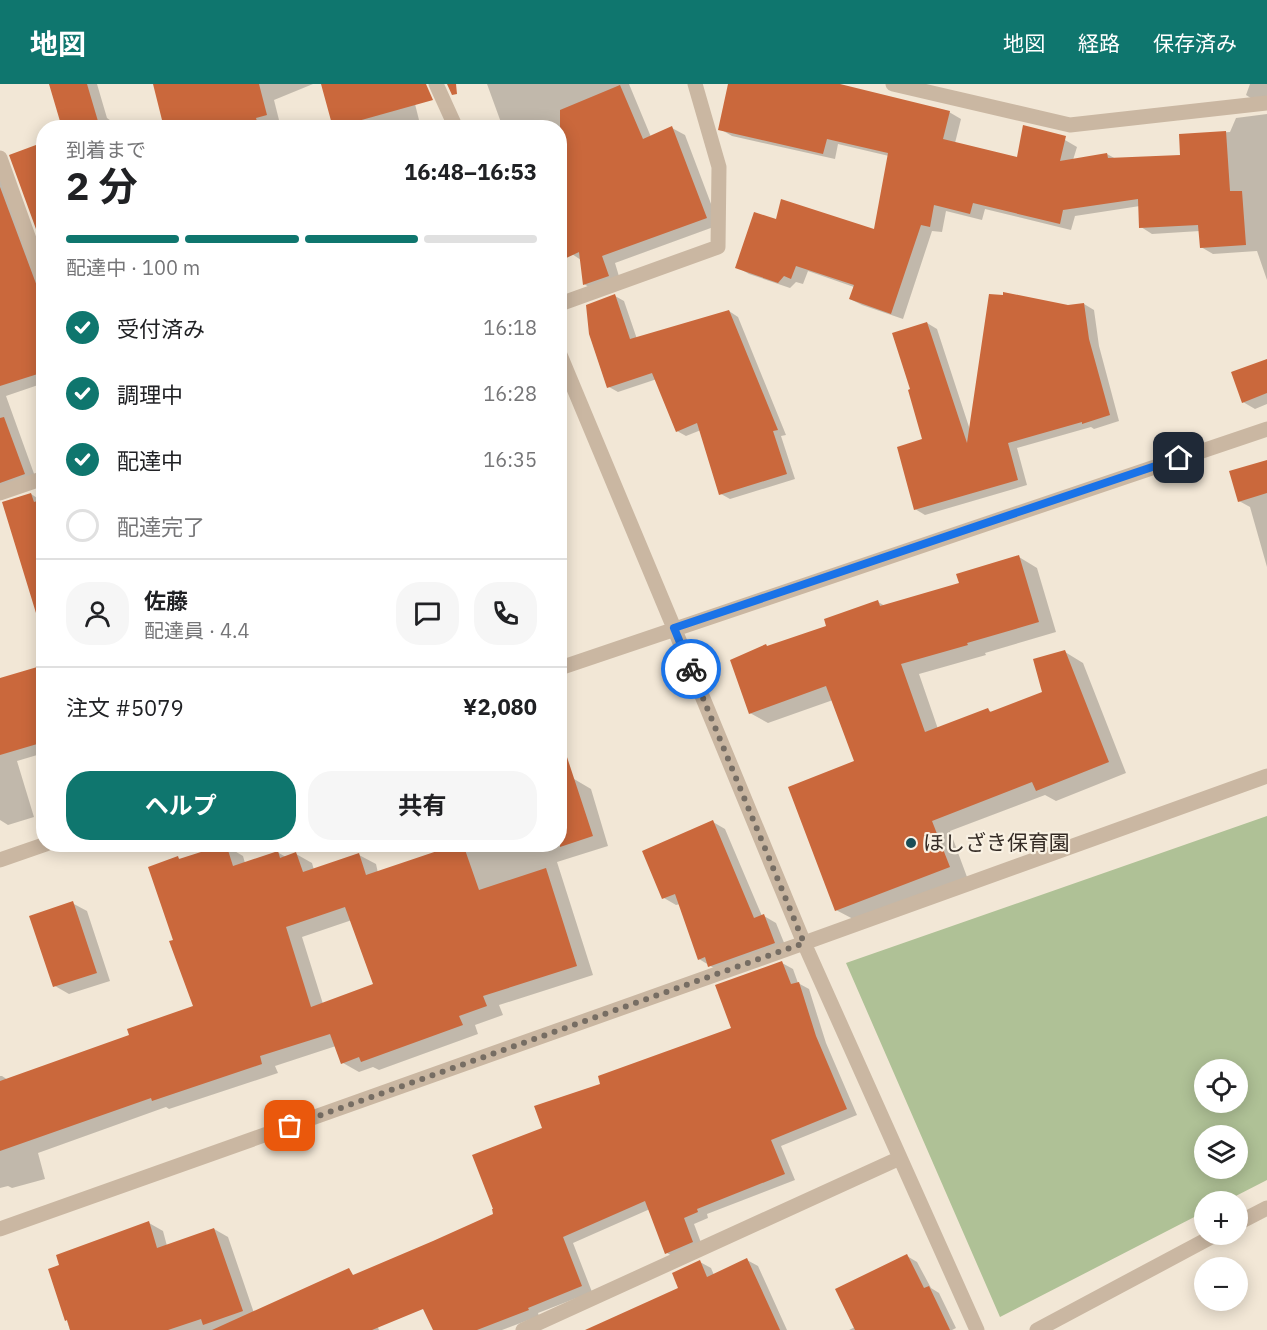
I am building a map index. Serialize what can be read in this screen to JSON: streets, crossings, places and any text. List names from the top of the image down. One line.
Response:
{"places":["ほしざき保育園"],"page":{"header":"地図","nav":["地図","経路","保存済み"],"heading":["2 分","到着まで","16:48–16:53"],"panel":["佐藤","配達員 · 4.4","注文 #5079","¥2,080"],"bar":"配達中 · 100 m","list":[["受付済み","16:18"],["調理中","16:28"],["配達中","16:35"],"配達完了"],"buttons":["ヘルプ","共有"],"map_buttons":["+","−"]}}
